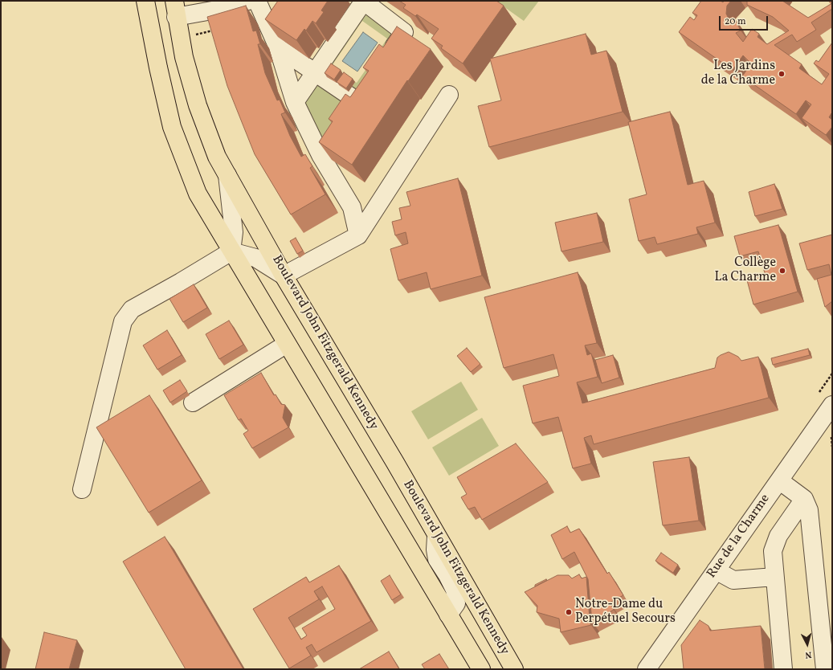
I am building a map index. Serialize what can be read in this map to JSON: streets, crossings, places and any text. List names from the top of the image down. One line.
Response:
{"streets":{"main road":["Boulevard John Fitzgerald Kennedy"],"street":["Rue de la Charme"]},"places":["Les Jardins de la Charme","Collège La Charme","Notre-Dame du Perpétuel Secours"],"scale_bar":"20 m","north":"bottom"}
